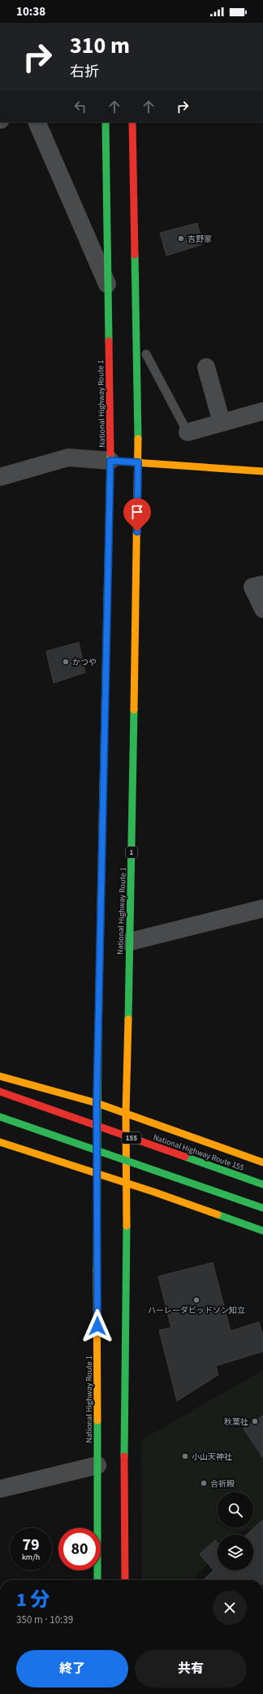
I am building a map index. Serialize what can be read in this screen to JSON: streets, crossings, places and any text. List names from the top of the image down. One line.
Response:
{"streets":{"main road":["National Highway Route 1","1","155","National Highway Route 155"]},"crossings":[["National Highway Route 1","155"]],"places":["吉野家","かつや","ハーレーダビッドソン知立","秋葉社","小山天神社","合祈殿"],"page":{"status":"10:38","turn":["310 m","右折"],"speed":"79 km/h","limit":"80","heading":["1 分","350 m · 10:39"],"buttons":["終了","共有"]}}
